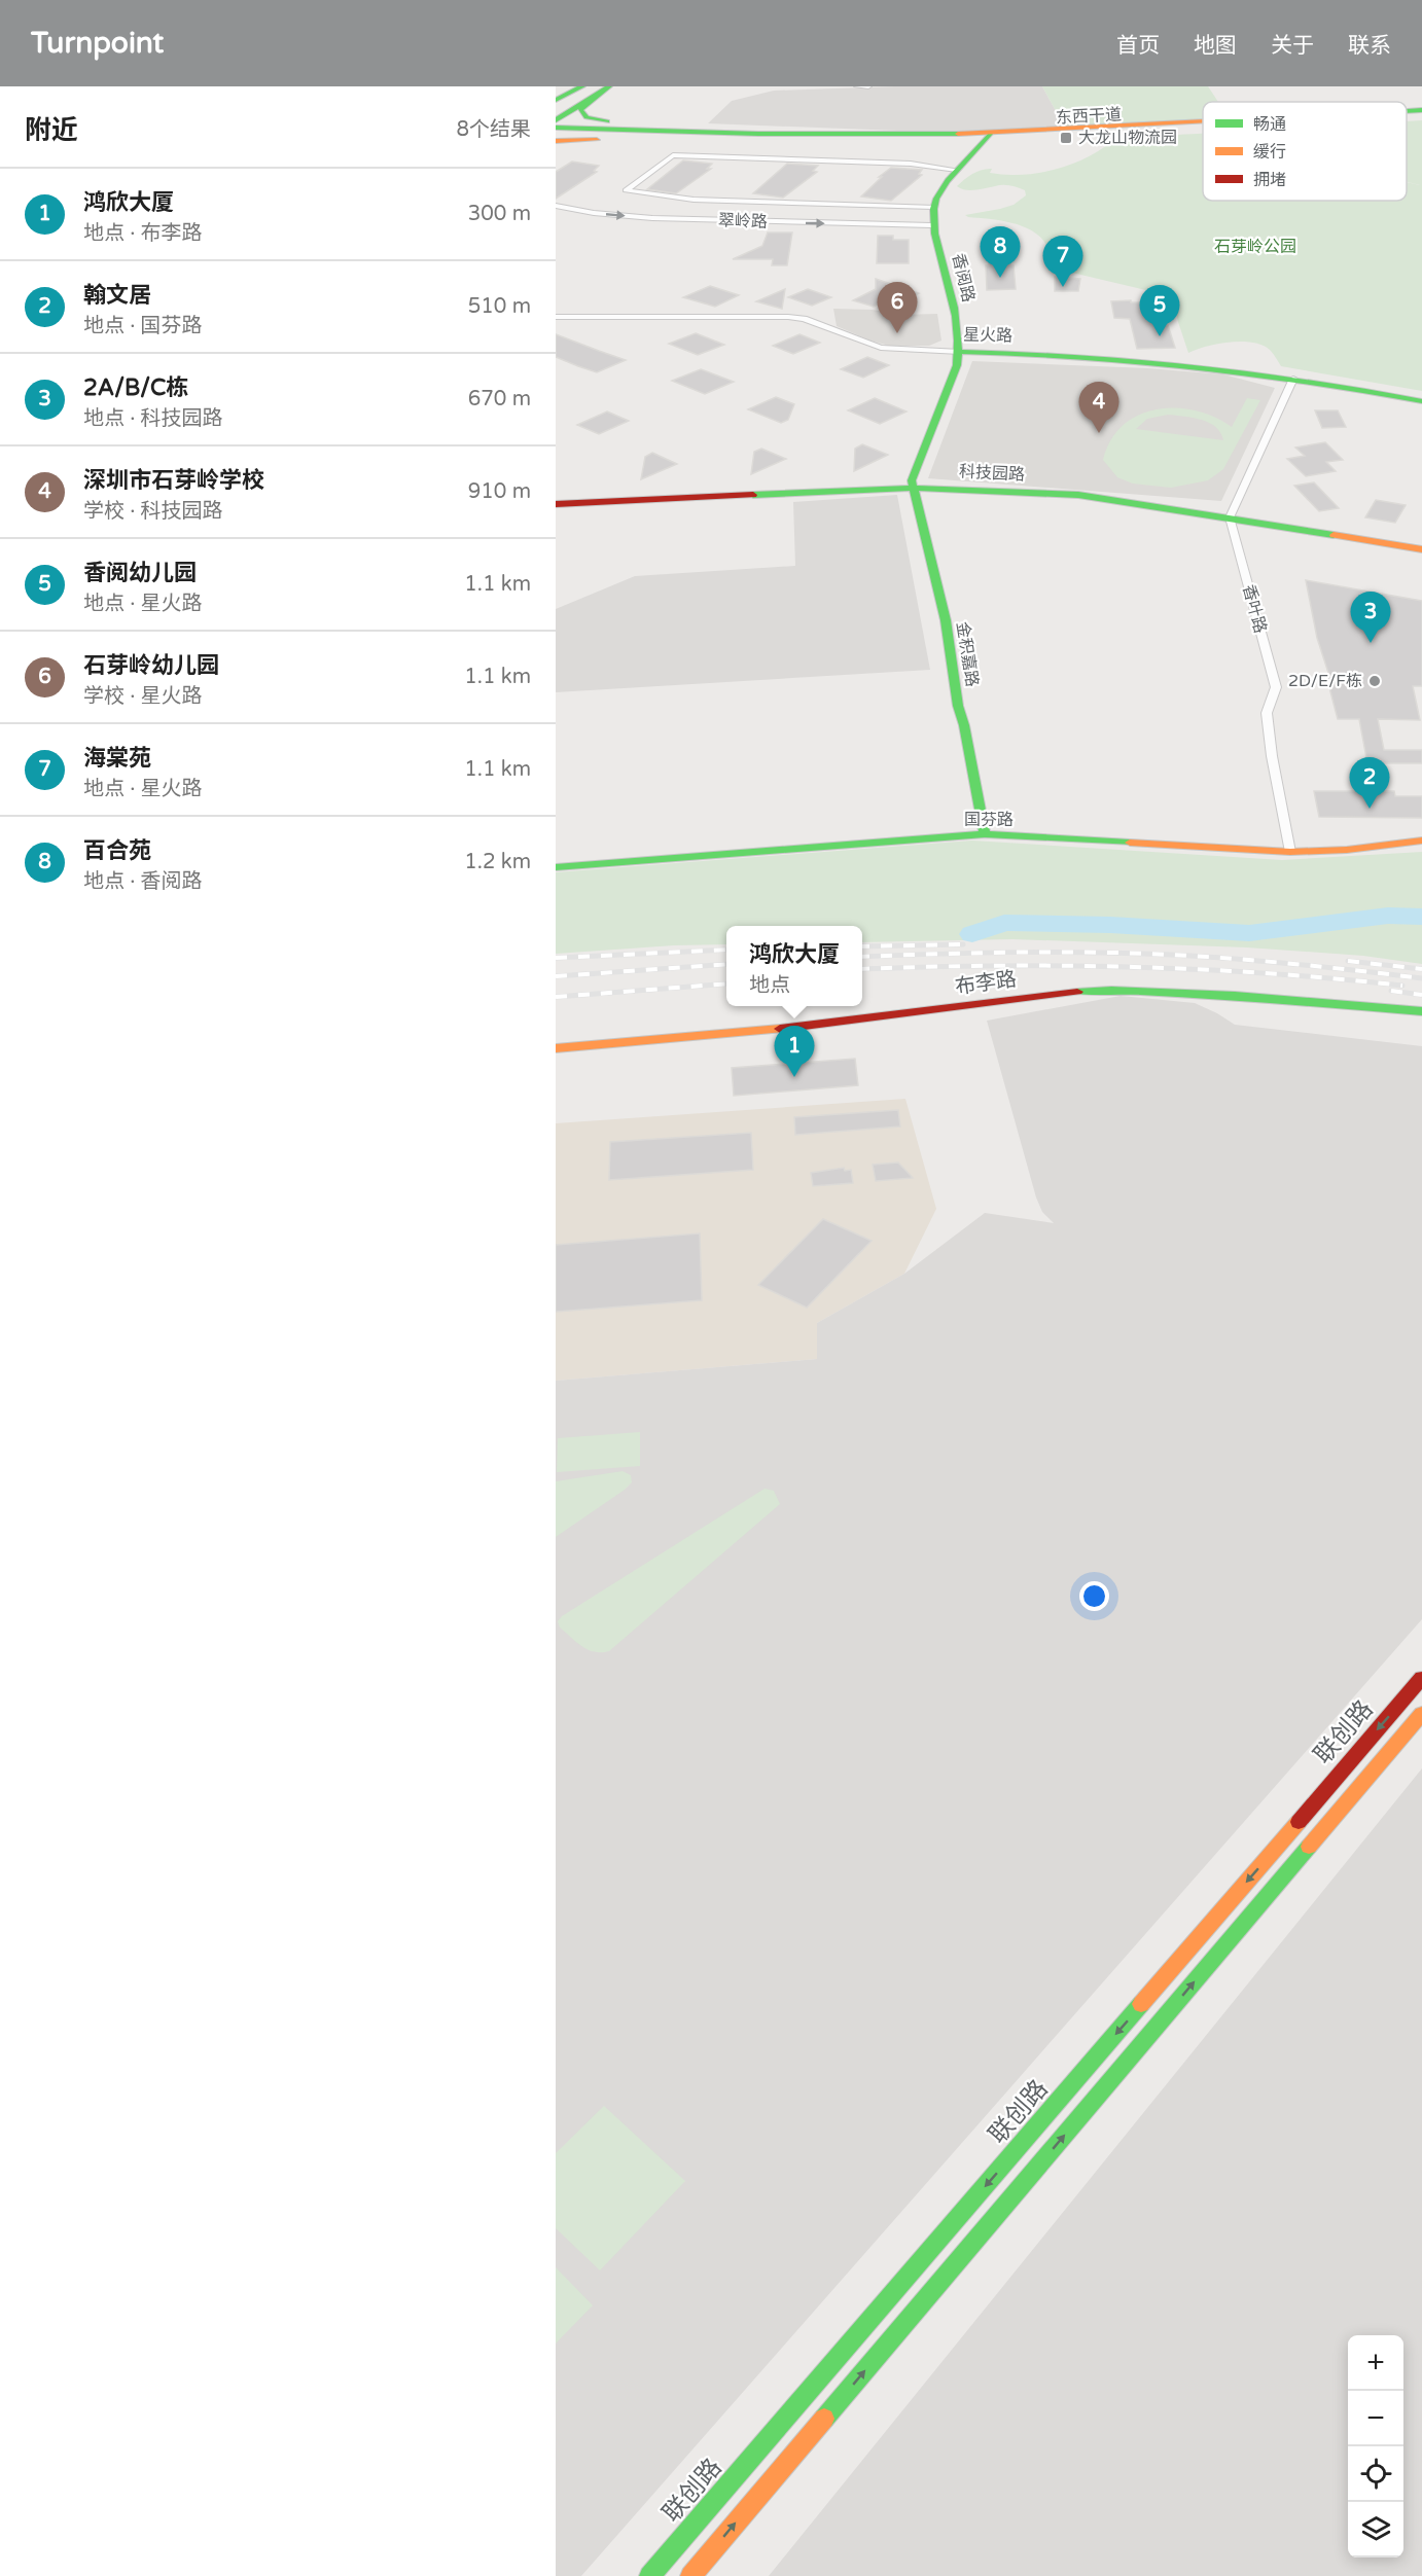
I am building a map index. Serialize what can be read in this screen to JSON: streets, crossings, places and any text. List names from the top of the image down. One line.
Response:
{"streets":{"main road":["东西干道","香阅路","星火路","科技园路","金积嘉路","国芬路","布李路","联创路"],"street":["翠岭路","香叶路"]},"crossings":[["东西干道","香阅路"],["翠岭路","香阅路"],["香阅路","星火路"],["香阅路","科技园路"],["香阅路","金积嘉路"],["科技园路","香叶路"],["科技园路","金积嘉路"],["香叶路","国芬路"],["金积嘉路","国芬路"]],"one_way":["翠岭路"],"parks":["石芽岭公园"],"places":{"transit":["大龙山物流园"],"other":["2D/E/F栋"]},"legend":["畅通","缓行","拥堵"],"page":{"header":"Turnpoint","nav":["首页","地图","关于","联系"],"heading":["附近","8个结果"],"list":[{"mark":"1","name":"鸿欣大厦","note":"地点 · 布李路","value":"300 m"},{"mark":"2","name":"翰文居","note":"地点 · 国芬路","value":"510 m"},{"mark":"3","name":"2A/B/C栋","note":"地点 · 科技园路","value":"670 m"},{"mark":"4","name":"深圳市石芽岭学校","note":"学校 · 科技园路","value":"910 m"},{"mark":"5","name":"香阅幼儿园","note":"地点 · 星火路","value":"1.1 km"},{"mark":"6","name":"石芽岭幼儿园","note":"学校 · 星火路","value":"1.1 km"},{"mark":"7","name":"海棠苑","note":"地点 · 星火路","value":"1.1 km"},{"mark":"8","name":"百合苑","note":"地点 · 香阅路","value":"1.2 km"}],"pins":["8","7","6","5","4","3","2","1"],"popup":["鸿欣大厦","地点"],"map_buttons":["+","−"]}}
